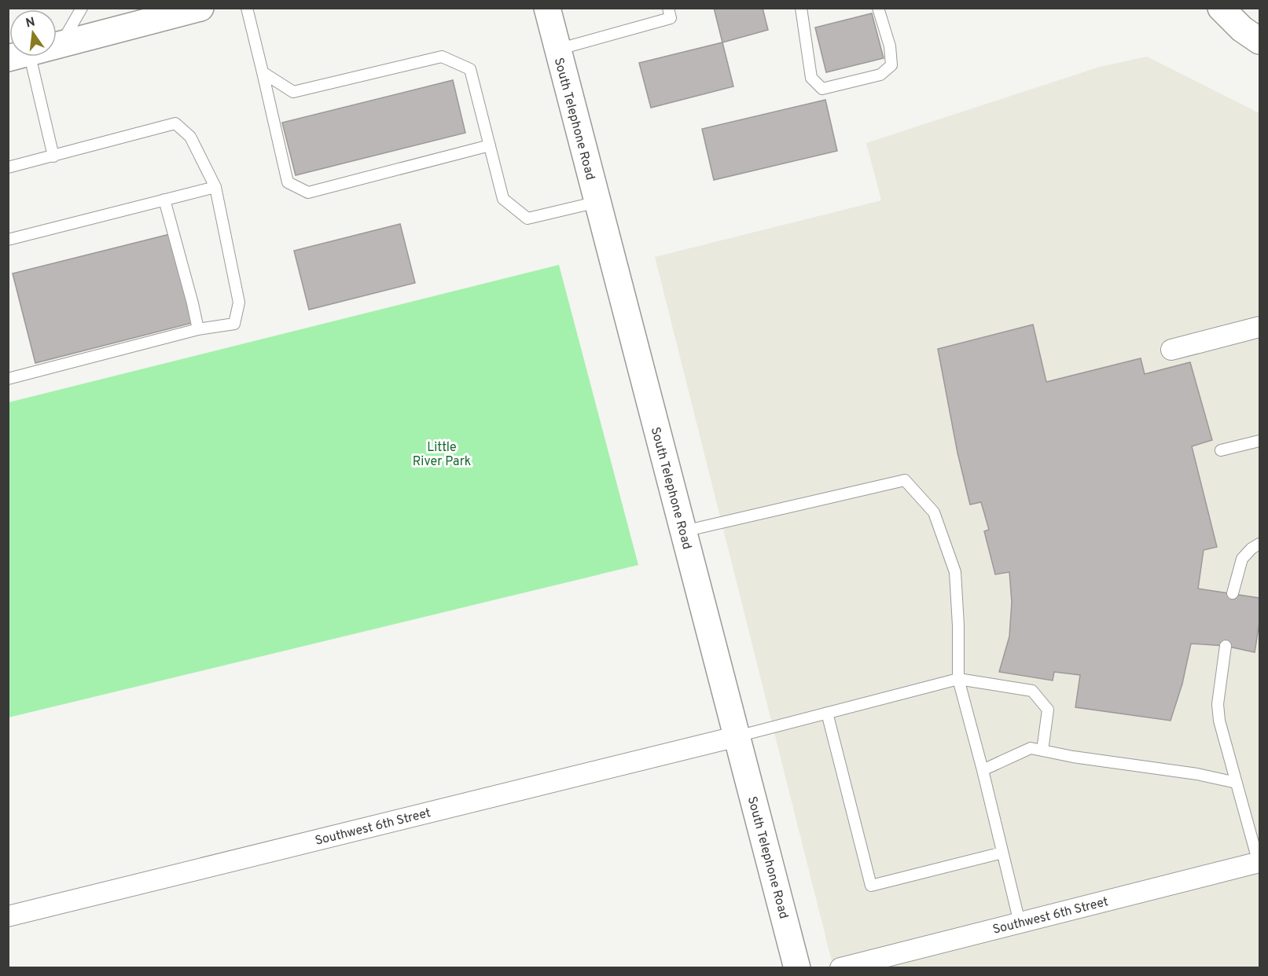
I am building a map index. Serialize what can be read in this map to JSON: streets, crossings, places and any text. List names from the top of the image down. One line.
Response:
{"streets":{"main road":["South Telephone Road"],"street":["Southwest 6th Street"]},"crossings":[["South Telephone Road","Southwest 6th Street"]],"parks":["Little River Park"],"north":"top"}
